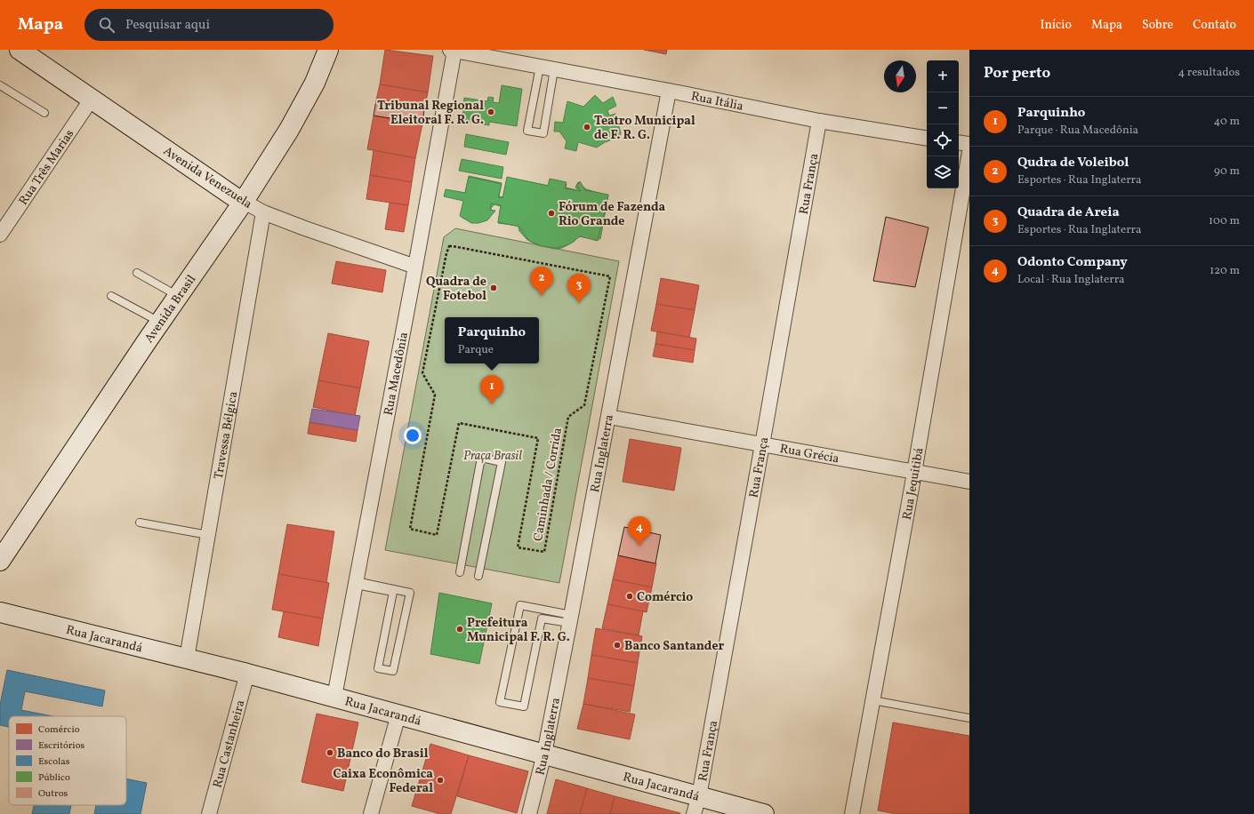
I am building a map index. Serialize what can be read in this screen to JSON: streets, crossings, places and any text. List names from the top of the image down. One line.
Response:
{"streets":{"street":["Rua Itália","Rua Três Marias","Avenida Venezuela","Rua França","Avenida Brasil","Rua Macedônia","Travessa Bélgica","Rua Inglaterra","Rua Grécia","Rua Jequitibá","Rua Jacarandá","Rua Castanheira"],"path":["Caminhada / Corrida"]},"crossings":[["Rua Itália","Rua França"],["Rua Itália","Rua Inglaterra"],["Rua Três Marias","Avenida Venezuela"],["Avenida Venezuela","Avenida Brasil"],["Avenida Venezuela","Rua Macedônia"],["Avenida Venezuela","Travessa Bélgica"],["Rua França","Rua Grécia"],["Rua França","Rua Jacarandá"],["Rua Macedônia","Rua Jacarandá"],["Travessa Bélgica","Rua Jacarandá"],["Rua Inglaterra","Rua Grécia"],["Rua Inglaterra","Rua Jacarandá"],["Rua Grécia","Rua Jequitibá"],["Rua Jacarandá","Rua Castanheira"]],"parks":["Praça Brasil"],"places":["Tribunal Regional Eleitoral F. R. G.","Teatro Municipal de F. R. G.","Fórum de Fazenda Rio Grande","Quadra de Fotebol","Comércio","Prefeitura Municipal F. R. G.","Banco Santander","Banco do Brasil","Caixa Econômica Federal"],"legend":["Comércio","Escritórios","Escolas","Público","Outros"],"north":"bottom","page":{"header":"Mapa","search":"Pesquisar aqui","nav":["Início","Mapa","Sobre","Contato"],"heading":["Por perto","4 resultados"],"map_buttons":["+","−"],"list":[{"mark":"1","name":"Parquinho","note":"Parque · Rua Macedônia","value":"40 m"},{"mark":"2","name":"Qudra de Voleibol","note":"Esportes · Rua Inglaterra","value":"90 m"},{"mark":"3","name":"Quadra de Areia","note":"Esportes · Rua Inglaterra","value":"100 m"},{"mark":"4","name":"Odonto Company","note":"Local · Rua Inglaterra","value":"120 m"}],"pins":["2","3","1","4"],"popup":["Parquinho","Parque"]}}
